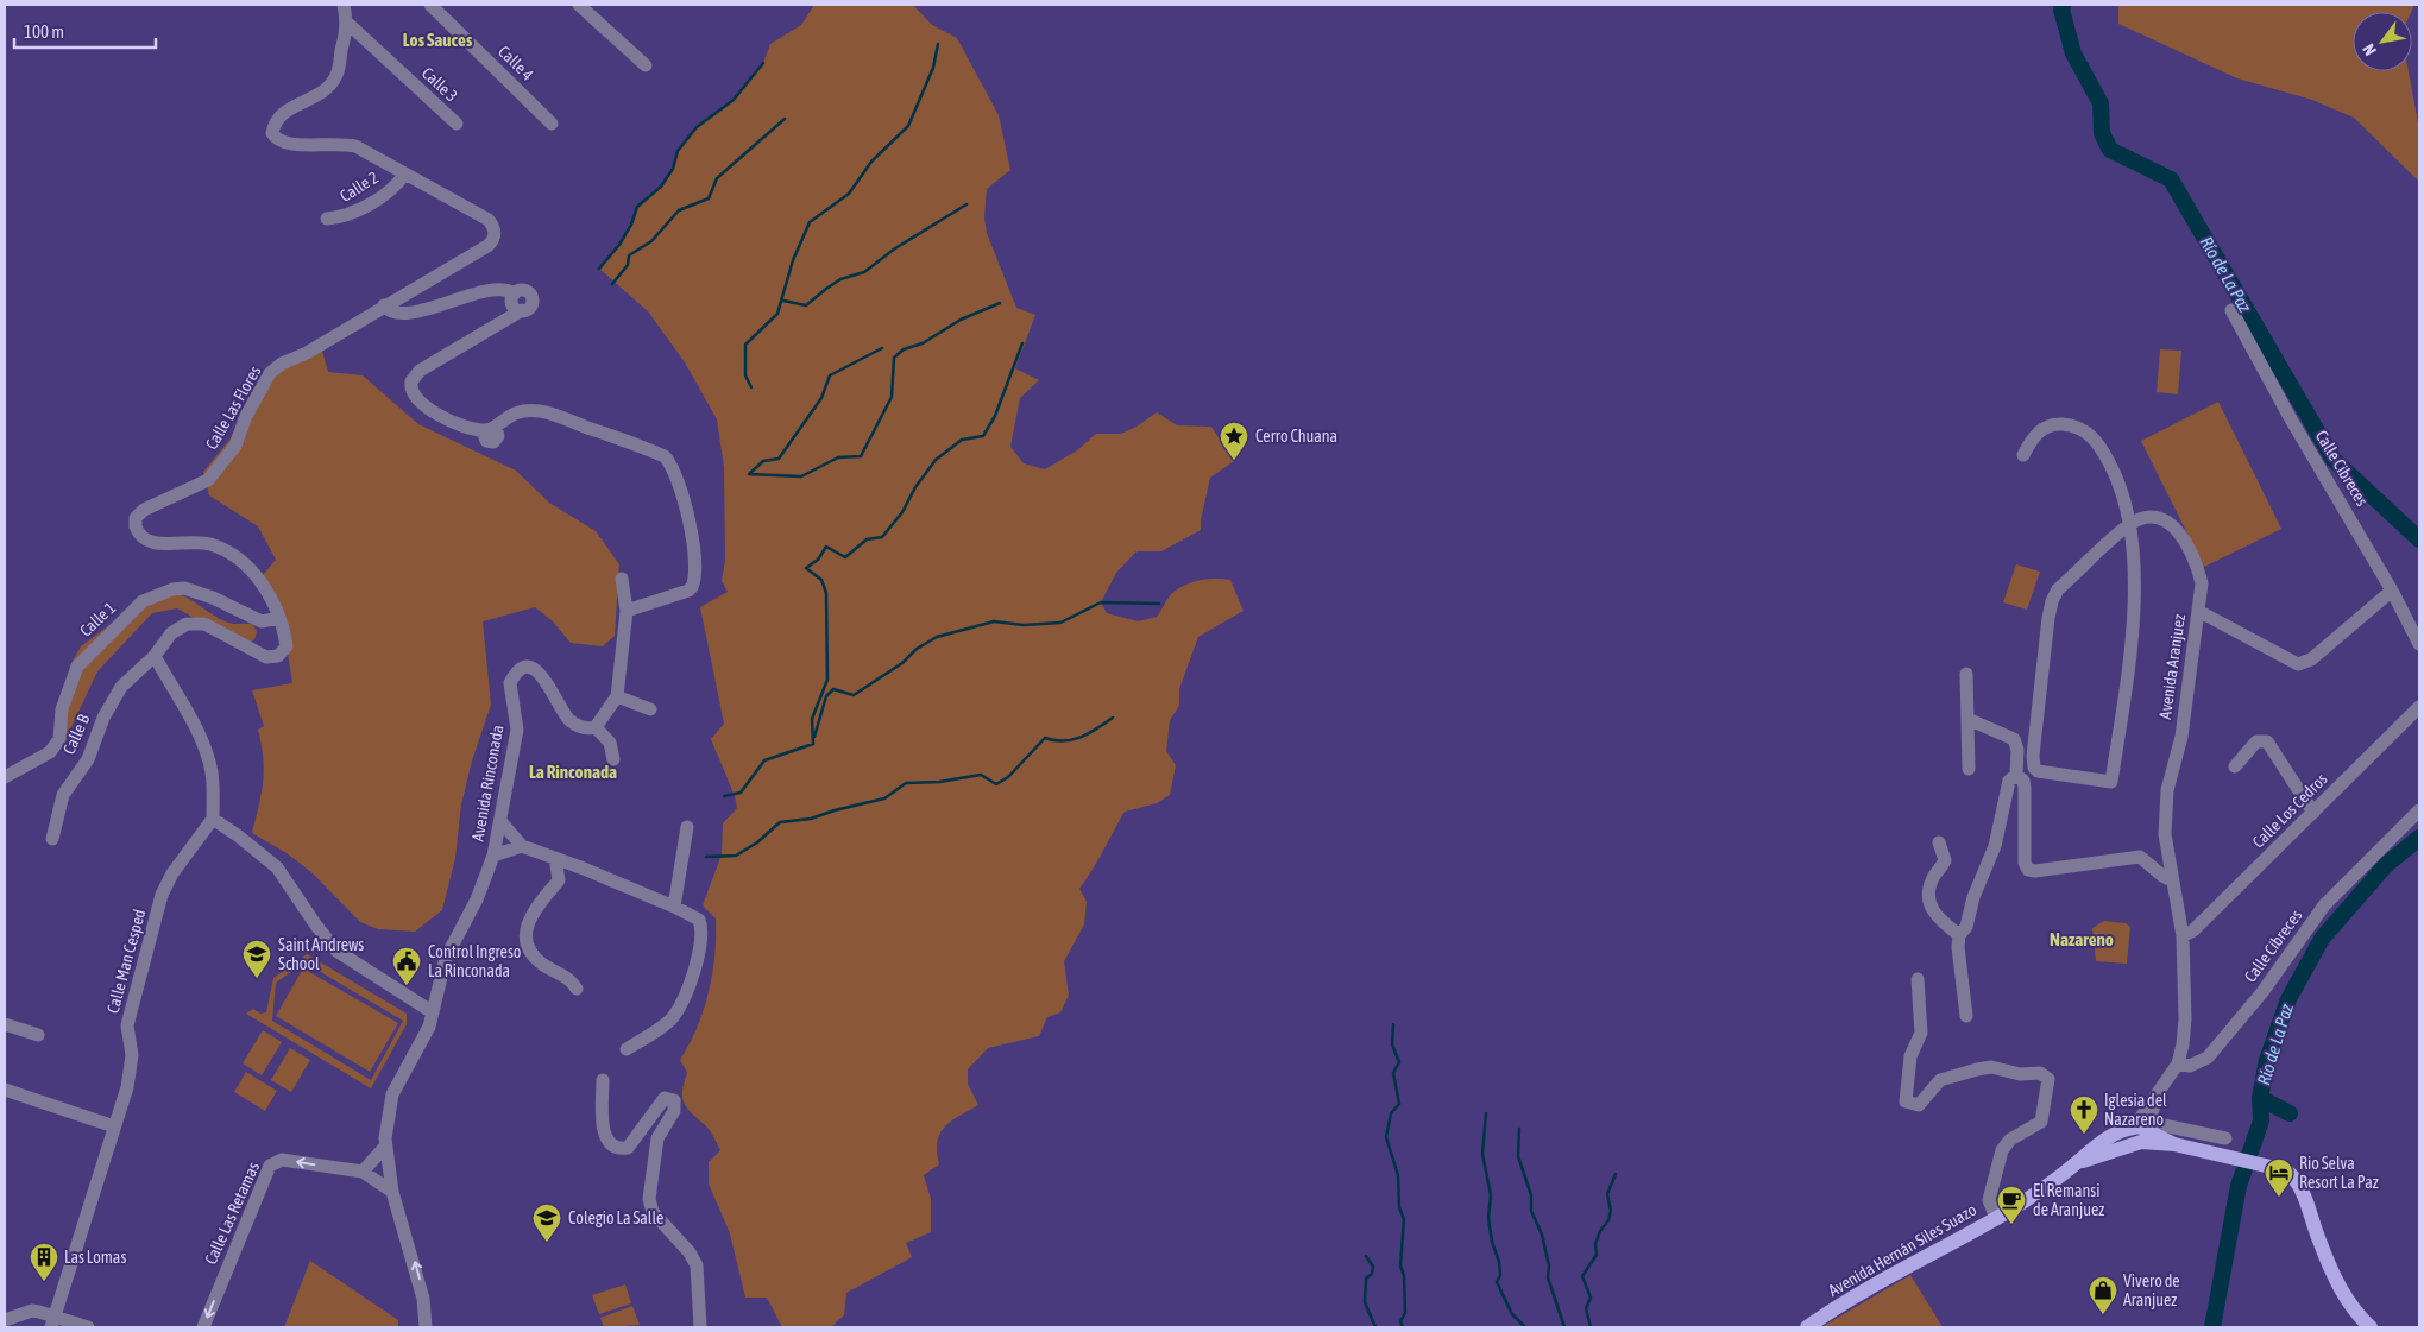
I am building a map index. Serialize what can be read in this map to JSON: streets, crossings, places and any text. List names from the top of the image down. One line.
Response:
{"streets":{"main road":["Avenida Hernán Siles Suazo"],"street":["Calle 4","Calle 3","Calle 2","Calle Las Flores","Calle Cibreces","Calle 1","Avenida Aranjuez","Calle B","Avenida Rinconada","Calle Los Cedros","Calle Man Cesped","Calle Las Retamas"]},"crossings":[["Calle 3","Calle Las Flores"],["Calle 2","Calle Las Flores"],["Calle Las Flores","Calle 1"],["Calle Las Flores","Calle B"],["Calle Cibreces","Avenida Aranjuez"],["Avenida Aranjuez","Calle Los Cedros"],["Avenida Aranjuez","Avenida Hernán Siles Suazo"]],"one_way":["Calle Las Retamas"],"districts":["Los Sauces","La Rinconada","Nazareno"],"water":["Río de La Paz"],"places":{"place":["Cerro Chuana"],"school or university":["Saint Andrews School","Colegio La Salle"],"public building":["Control Ingreso La Rinconada"],"church":["Iglesia del Nazareno"],"hotel":["Rio Selva Resort La Paz"],"cafe":["El Remansi de Aranjuez"],"building":["Las Lomas"],"shop":["Vivero de Aranjuez"]},"scale_bar":"100 m","north":"bottom left"}
